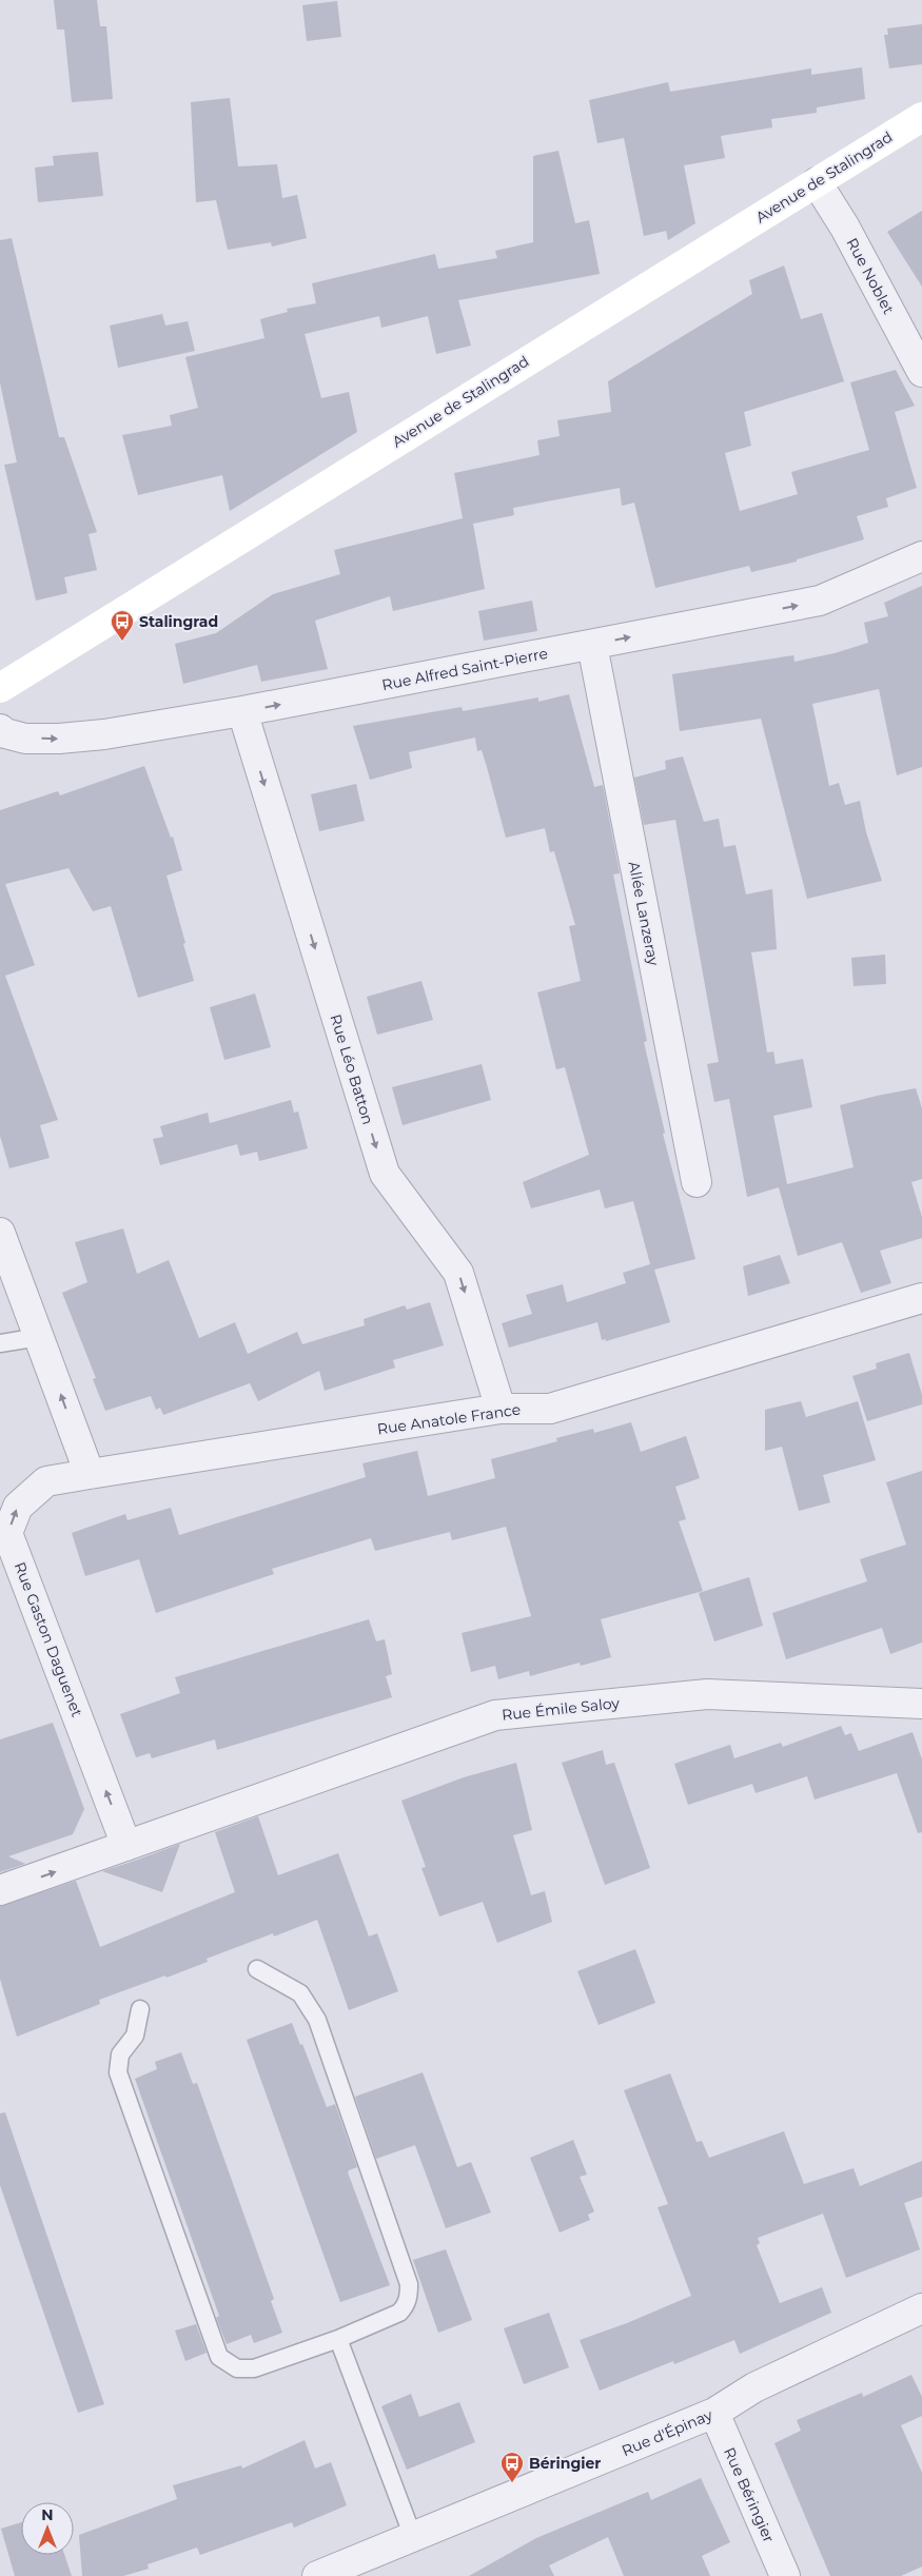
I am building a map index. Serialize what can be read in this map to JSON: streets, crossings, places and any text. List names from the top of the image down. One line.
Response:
{"streets":{"main road":["Avenue de Stalingrad"],"street":["Rue Noblet","Rue Alfred Saint-Pierre","Allée Lanzeray","Rue Léo Batton","Rue Anatole France","Rue Gaston Daguenet","Rue Émile Saloy","Rue d'Épinay","Rue Béringier"]},"crossings":[["Avenue de Stalingrad","Rue Noblet"],["Rue Alfred Saint-Pierre","Allée Lanzeray"],["Rue Alfred Saint-Pierre","Rue Léo Batton"],["Rue Léo Batton","Rue Anatole France"],["Rue Anatole France","Rue Gaston Daguenet"],["Rue Gaston Daguenet","Rue Émile Saloy"],["Rue d'Épinay","Rue Béringier"]],"one_way":["Rue Alfred Saint-Pierre","Rue Léo Batton"],"places":{"bus stop":["Stalingrad","Béringier"]},"north":"top"}
